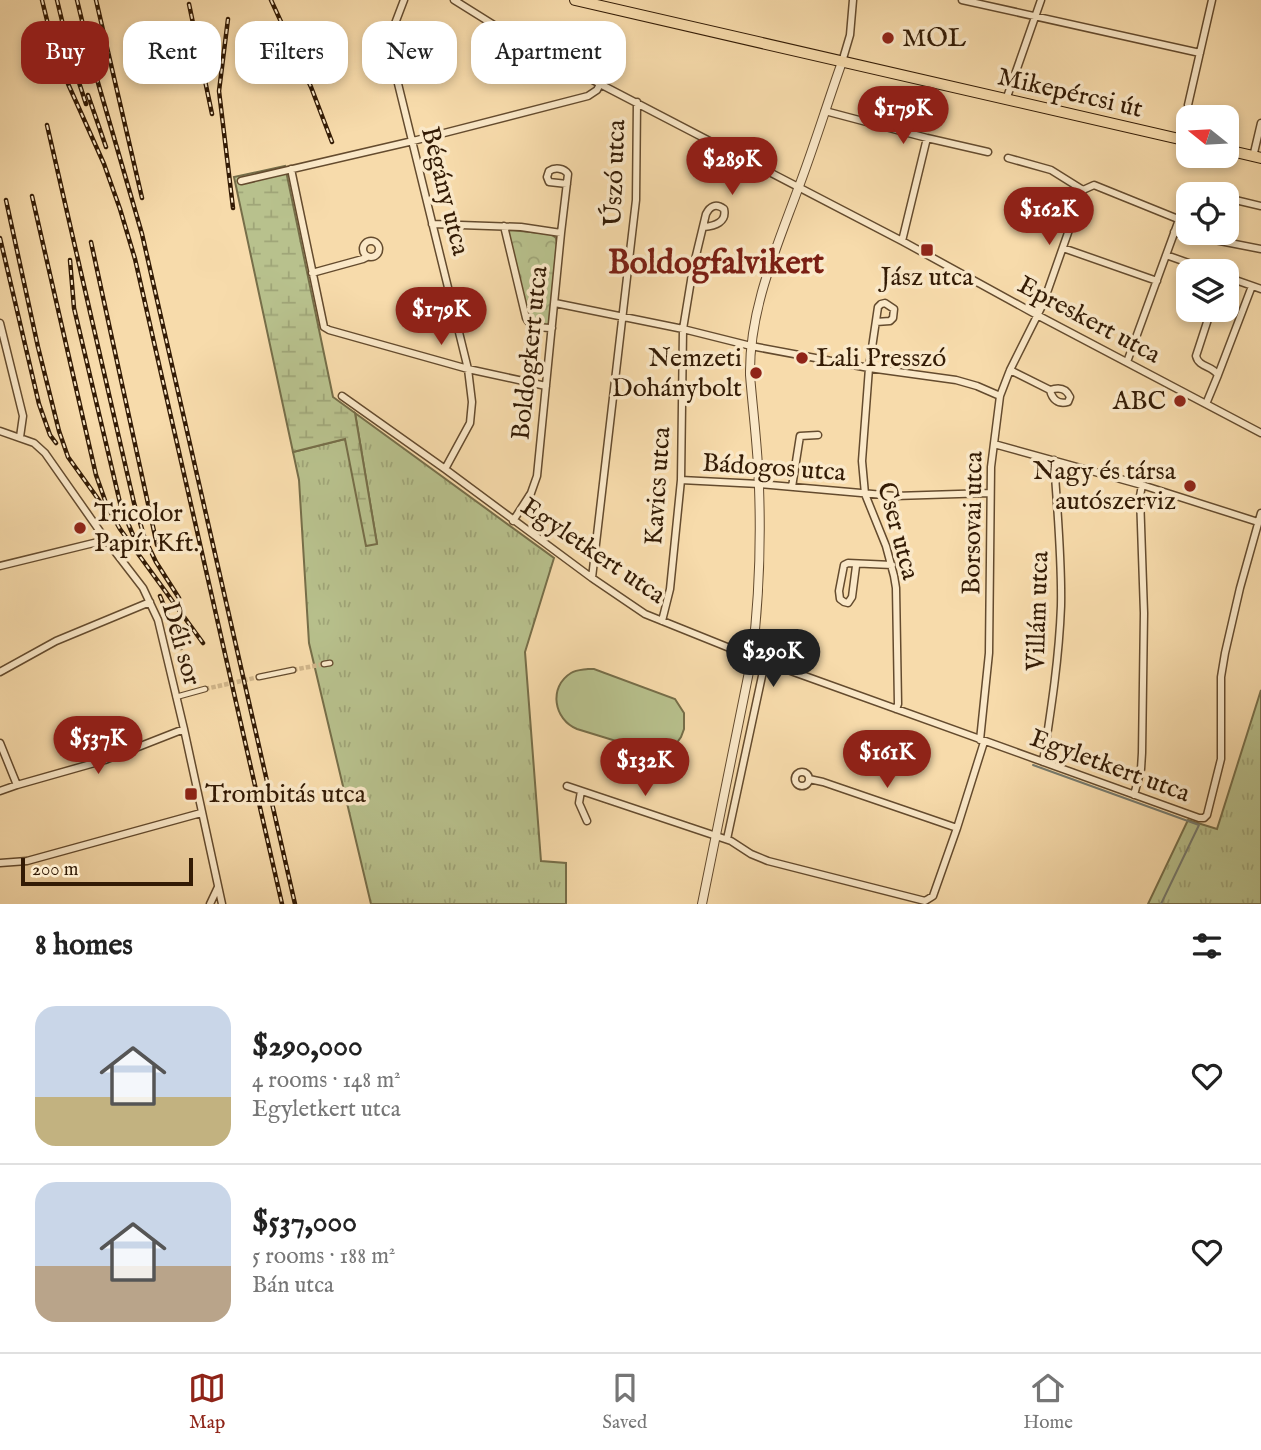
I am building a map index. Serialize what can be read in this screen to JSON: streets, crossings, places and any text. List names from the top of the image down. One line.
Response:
{"streets":{"main road":["Mikepércsi út"],"street":["Úszó utca","Bégány utca","Epreskert utca","Boldogkert utca","Bádogos utca","Kavics utca","Borsovai utca","Cser utca","Egyletkert utca","Villám utca","Déli sor"]},"crossings":[["Úszó utca","Epreskert utca"],["Úszó utca","Egyletkert utca"],["Bégány utca","Egyletkert utca"],["Epreskert utca","Borsovai utca"],["Boldogkert utca","Egyletkert utca"],["Bádogos utca","Kavics utca"],["Bádogos utca","Borsovai utca"],["Bádogos utca","Cser utca"],["Kavics utca","Egyletkert utca"],["Borsovai utca","Egyletkert utca"],["Cser utca","Egyletkert utca"],["Egyletkert utca","Villám utca"]],"districts":["Boldogfalvikert"],"places":{"other":["MOL","Lali Presszó","Nemzeti Dohánybolt","ABC","Nagy és társa autószerviz","Tricolor Papír Kft."],"transit":["Jász utca","Trombitás utca"]},"scale_bar":"200 m","north":"left","page":{"chip":["Buy","Rent","Filters","New","Apartment"],"price":["$179K","$289K","$162K","$179K","$290K","$537K","$161K","$132K"],"scale":"200 m","heading":"8 homes","list":[{"name":"$290,000","note":"4 rooms · 148 m² · Egyletkert utca"},{"name":"$537,000","note":"5 rooms · 188 m² · Bán utca"}],"tabs":["Map","Saved","Home"]}}
